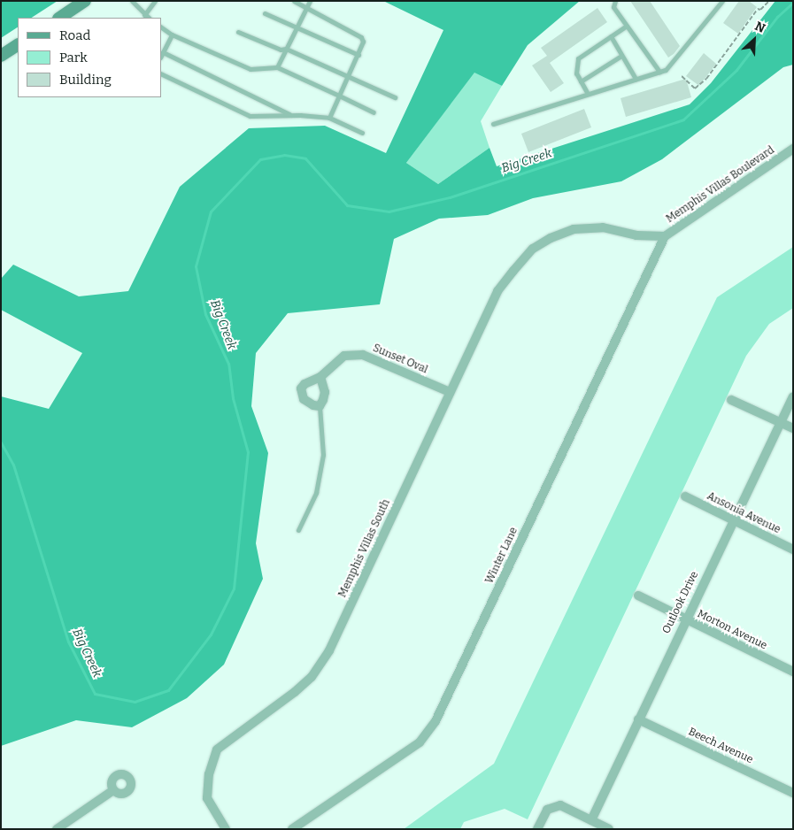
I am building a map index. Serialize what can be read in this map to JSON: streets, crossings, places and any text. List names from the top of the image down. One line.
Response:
{"streets":{"street":["Memphis Villas Boulevard","Sunset Oval","Ansonia Avenue","Memphis Villas South","Winter Lane","Outlook Drive","Morton Avenue","Beech Avenue"]},"crossings":[["Memphis Villas Boulevard","Memphis Villas South"],["Memphis Villas Boulevard","Winter Lane"],["Sunset Oval","Memphis Villas South"],["Ansonia Avenue","Outlook Drive"],["Outlook Drive","Morton Avenue"],["Outlook Drive","Beech Avenue"]],"water":["Big Creek"],"legend":["Road","Park","Building"],"north":"top right"}
